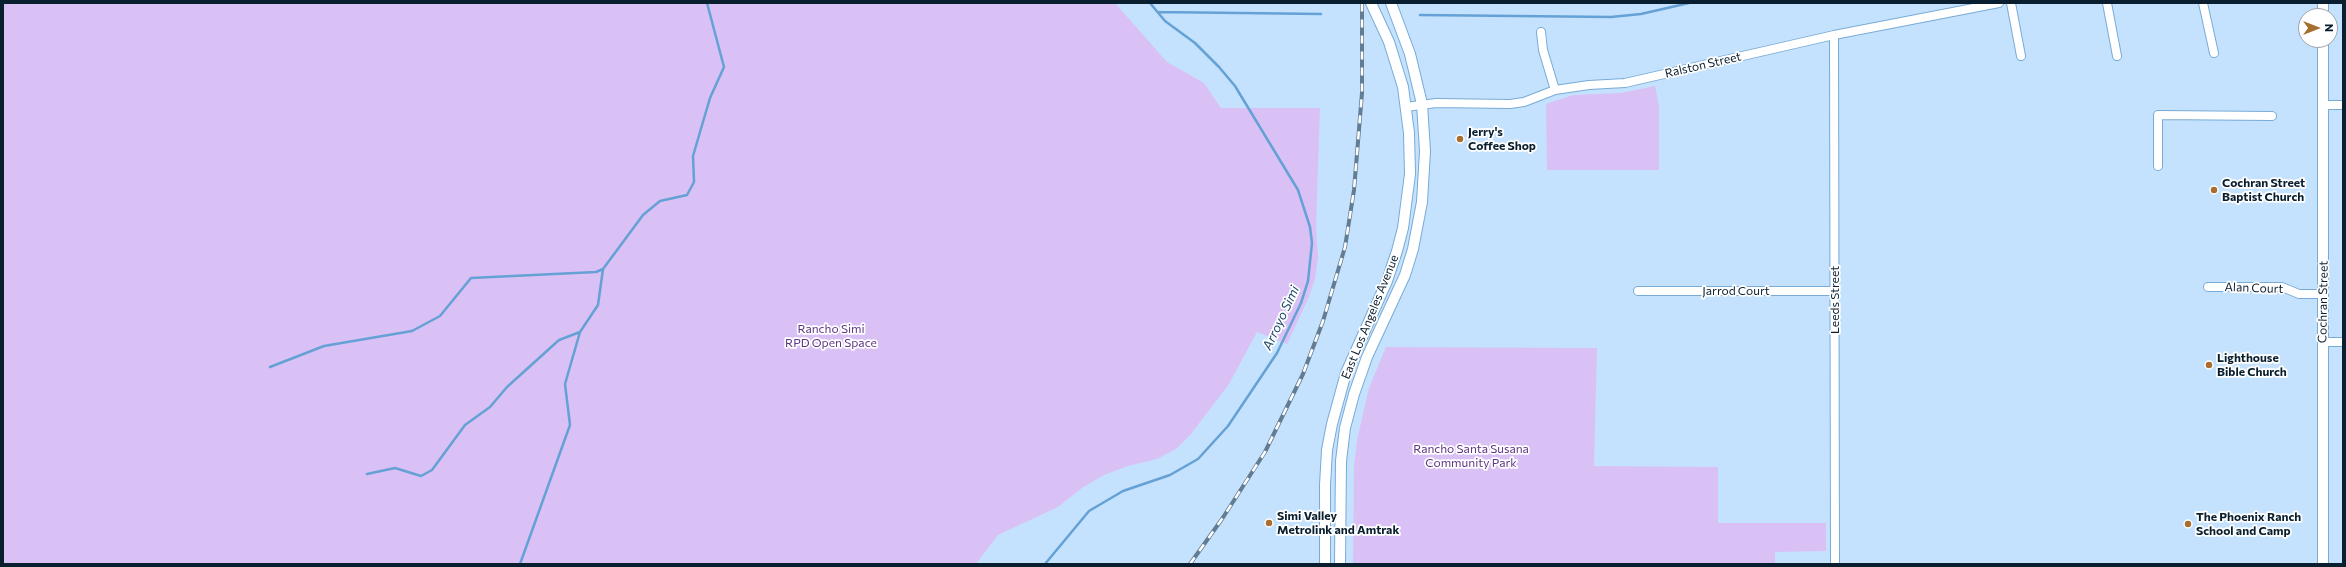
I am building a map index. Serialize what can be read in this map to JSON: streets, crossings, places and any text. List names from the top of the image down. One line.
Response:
{"streets":{"main road":["Cochran Street","East Los Angeles Avenue"],"street":["Ralston Street","Alan Court","Jarrod Court","Leeds Street"]},"crossings":[["Ralston Street","Leeds Street"],["Ralston Street","East Los Angeles Avenue"],["Alan Court","Cochran Street"],["Jarrod Court","Leeds Street"]],"water":["Arroyo Simi"],"parks":["Rancho Simi RPD Open Space","Rancho Santa Susana Community Park"],"places":["Jerry's Coffee Shop","Cochran Street Baptist Church","Lighthouse Bible Church","Simi Valley Metrolink and Amtrak","The Phoenix Ranch School and Camp"],"north":"right"}
